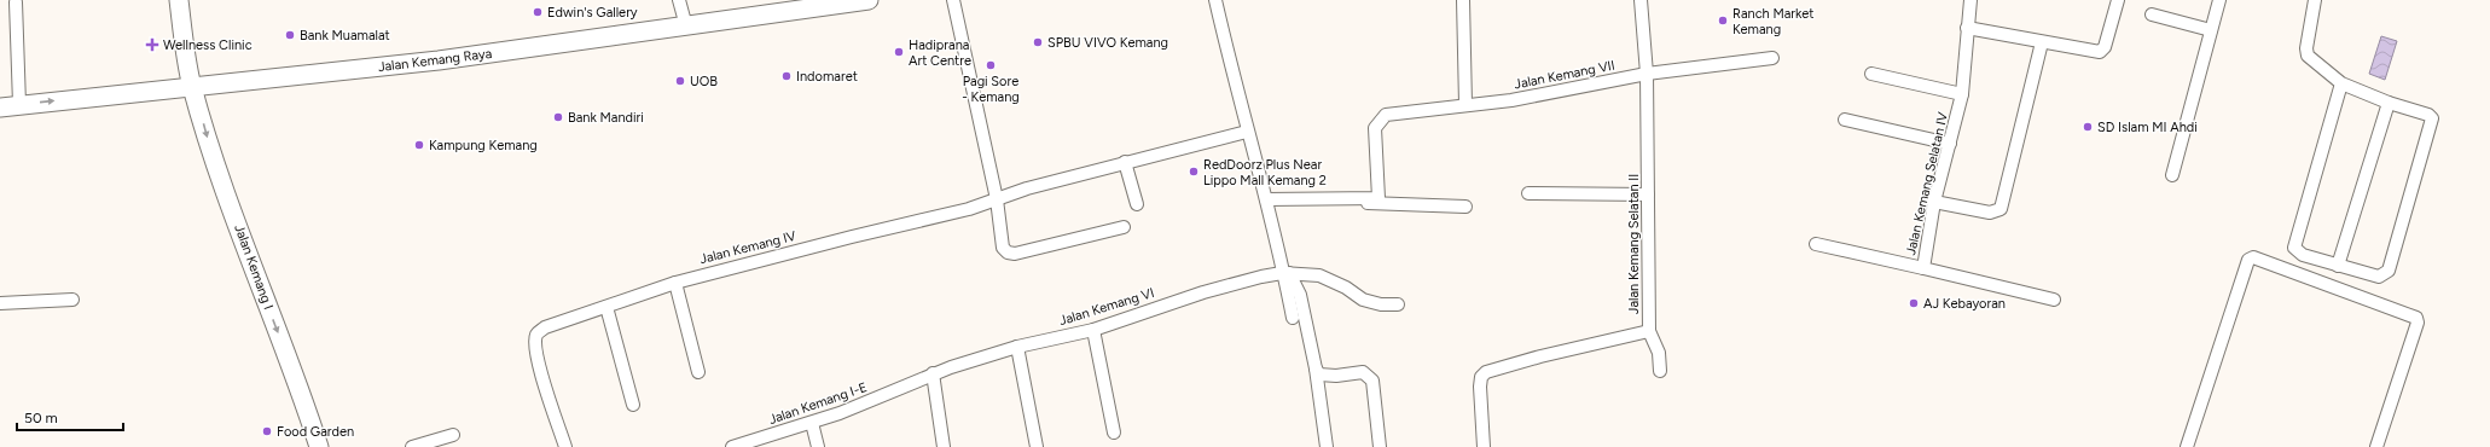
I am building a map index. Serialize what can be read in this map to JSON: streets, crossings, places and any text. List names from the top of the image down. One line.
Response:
{"streets":{"street":["Jalan Kemang Raya","Jalan Kemang VII","Jalan Kemang Selatan IV","Jalan Kemang Selatan II","Jalan Kemang IV","Jalan Kemang I","Jalan Kemang VI","Jalan Kemang I-E"]},"crossings":[["Jalan Kemang Raya","Jalan Kemang I"],["Jalan Kemang VII","Jalan Kemang Selatan II"],["Jalan Kemang VI","Jalan Kemang I-E"]],"one_way":["Jalan Kemang I"],"places":{"other":["Edwin's Gallery","Ranch Market Kemang","Bank Muamalat","SPBU VIVO Kemang","Hadiprana Art Centre","Pagi Sore - Kemang","Indomaret","UOB","Bank Mandiri","SD Islam MI Ahdi","Kampung Kemang","RedDoorz Plus Near Lippo Mall Kemang 2","AJ Kebayoran","Food Garden"],"health":["Wellness Clinic"]},"scale_bar":"50 m"}
